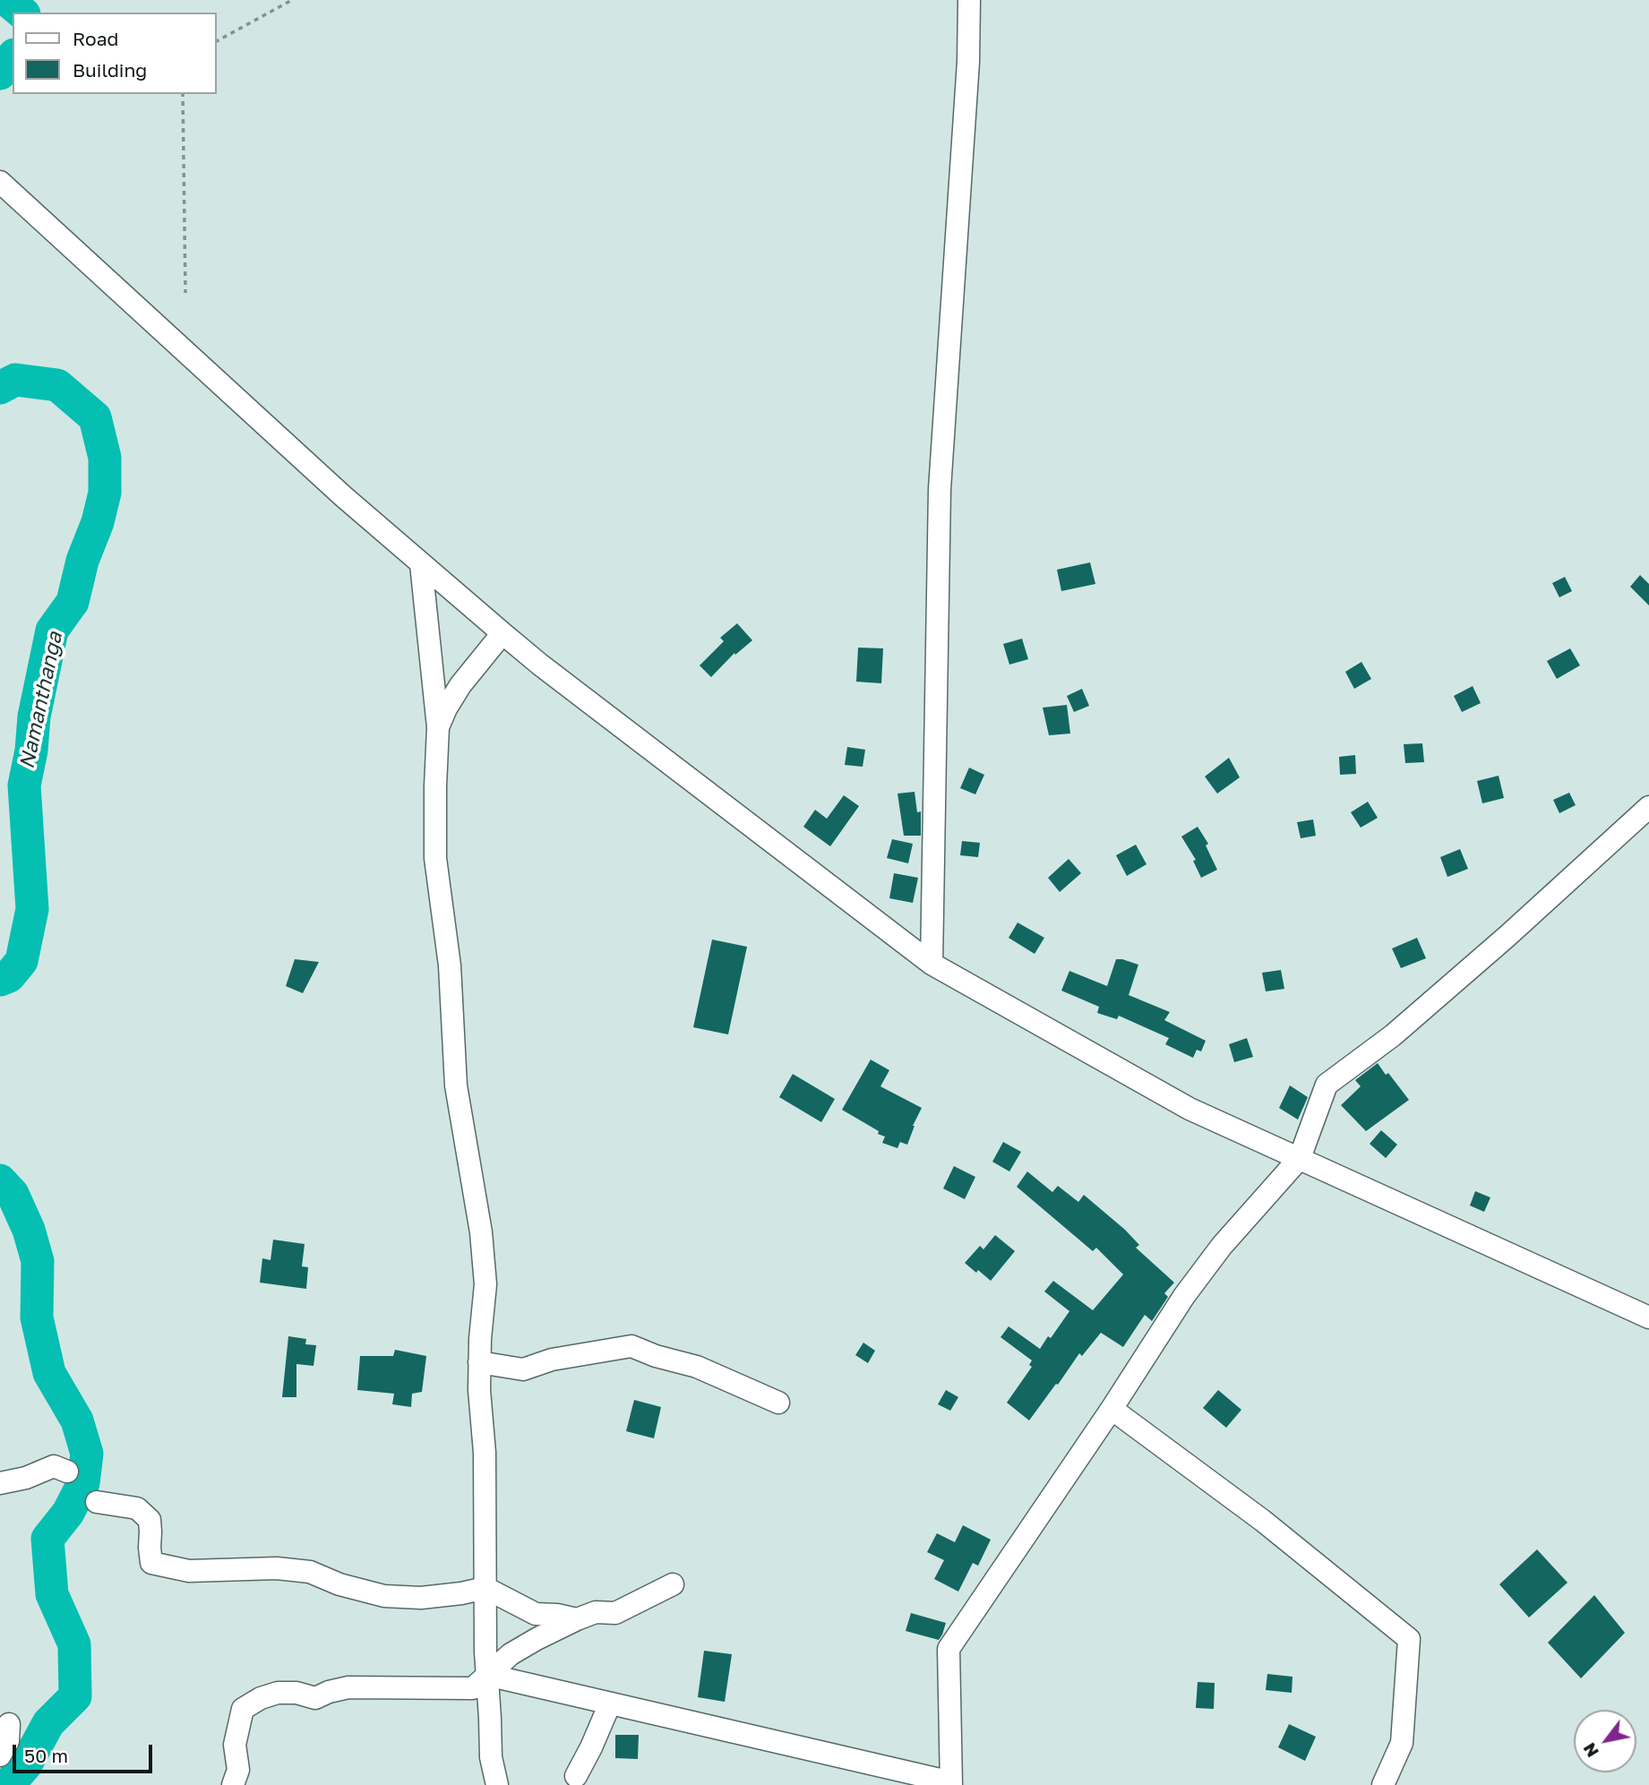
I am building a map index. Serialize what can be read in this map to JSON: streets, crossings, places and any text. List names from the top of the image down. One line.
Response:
{"water":["Namanthanga"],"legend":["Road","Building"],"scale_bar":"50 m","north":"bottom left"}
